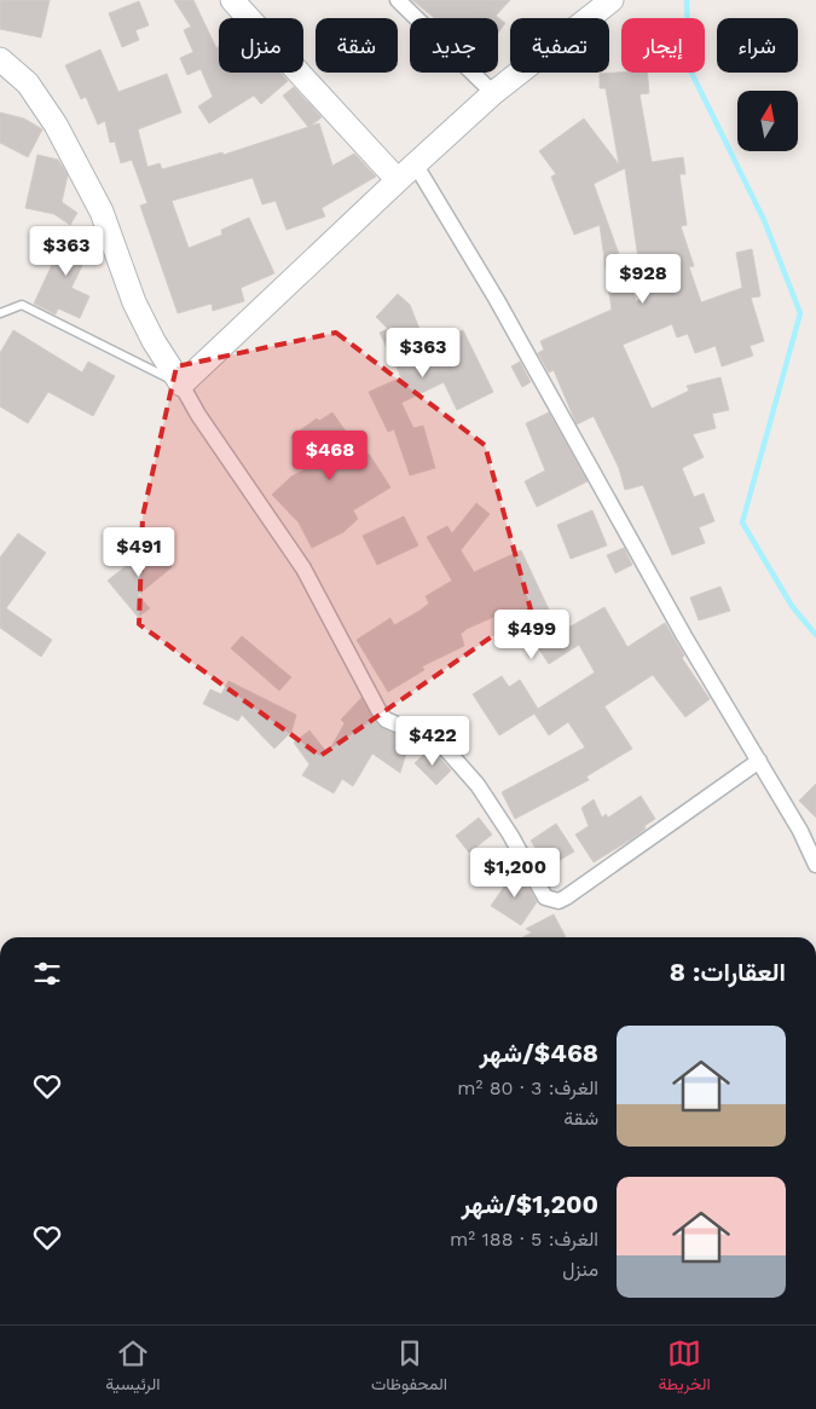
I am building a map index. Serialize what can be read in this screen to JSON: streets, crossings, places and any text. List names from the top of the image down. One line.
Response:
{"north":"top","page":{"chip":["شراء","إيجار","تصفية","جديد","شقة","منزل"],"price":["$363","$928","$363","$468","$491","$499","$422","$1,200"],"heading":"العقارات: 8","list":[{"name":"$468/شهر","note":"الغرف: 3 · 80 m² · شقة"},{"name":"$1,200/شهر","note":"الغرف: 5 · 188 m² · منزل"}],"tabs":["الخريطة","المحفوظات","الرئيسية"]}}
